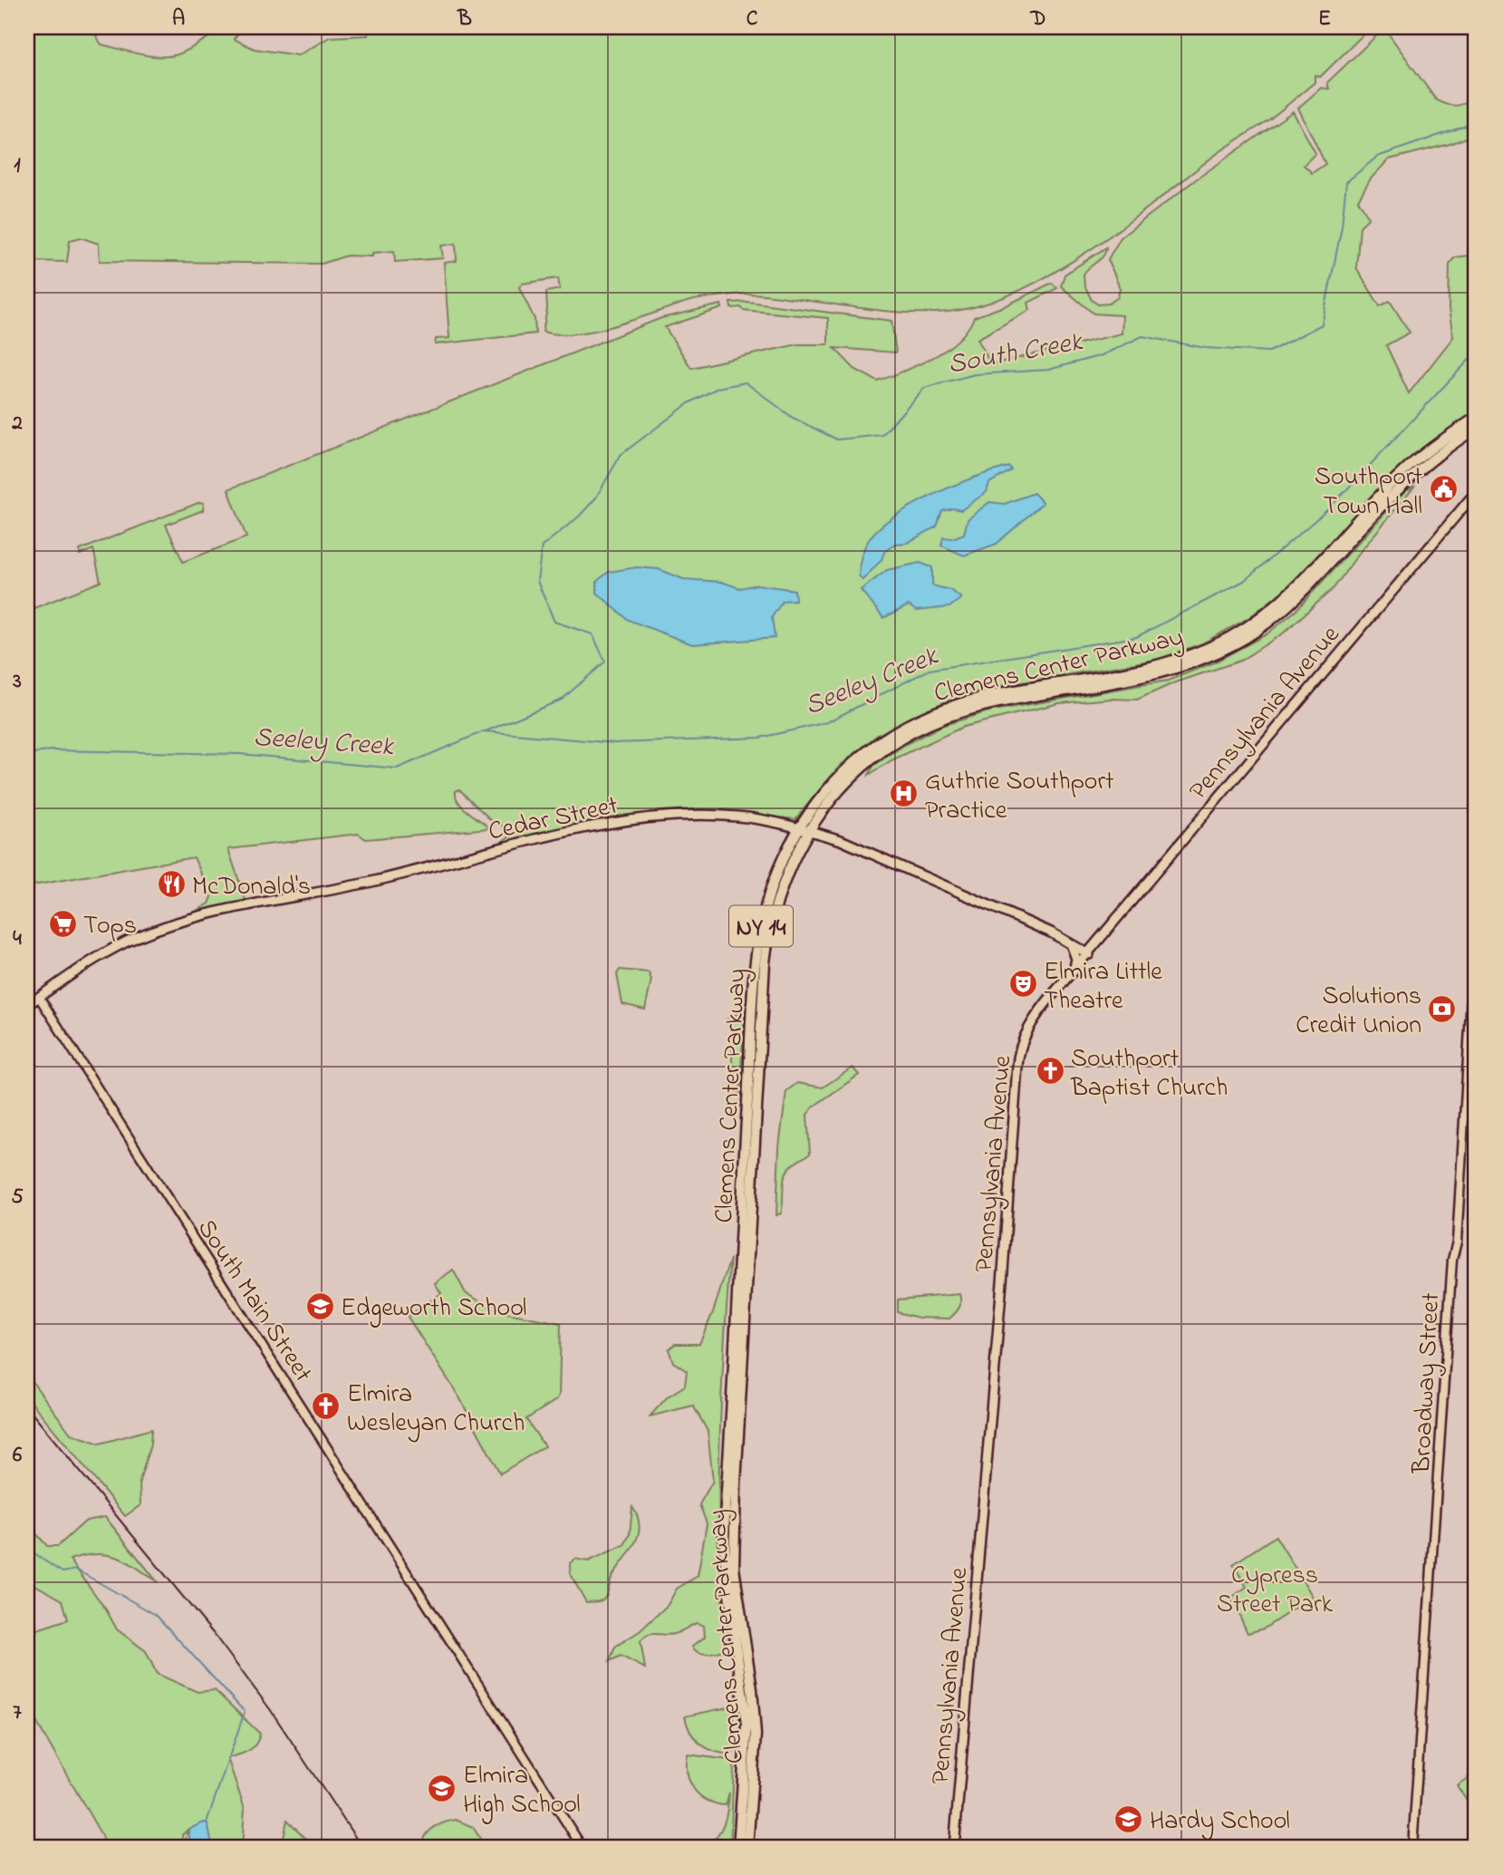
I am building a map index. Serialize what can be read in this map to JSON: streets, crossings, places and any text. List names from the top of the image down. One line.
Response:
{"streets":{"main road":["Clemens Center Parkway","Pennsylvania Avenue","Cedar Street","NY 14"],"street":["South Main Street","Broadway Street"]},"crossings":[["Clemens Center Parkway","Cedar Street"],["Pennsylvania Avenue","Cedar Street"],["Cedar Street","South Main Street"]],"water":["South Creek","Seeley Creek"],"parks":["Cypress Street Park"],"places":{"public building":["Southport Town Hall"],"hospital":["Guthrie Southport Practice"],"restaurant":["McDonald's"],"supermarket":["Tops"],"theatre":["Elmira Little Theatre"],"bank":["Solutions Credit Union"],"church":["Southport Baptist Church","Elmira Wesleyan Church"],"school or university":["Edgeworth School","Elmira High School","Hardy School"]},"grid":{"columns":["A","B","C","D","E"],"rows":["1","2","3","4","5","6","7"]}}
